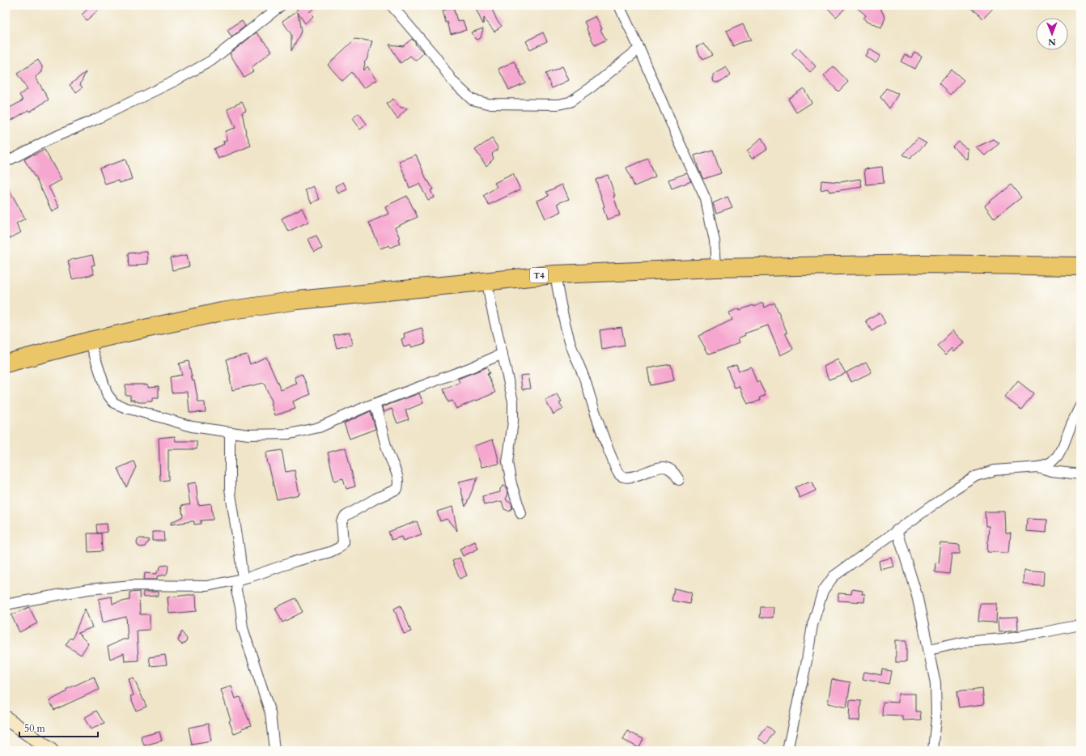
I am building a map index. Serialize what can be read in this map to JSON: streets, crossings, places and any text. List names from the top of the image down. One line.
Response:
{"streets":{"highway":["T4"]},"scale_bar":"50 m","north":"bottom"}
